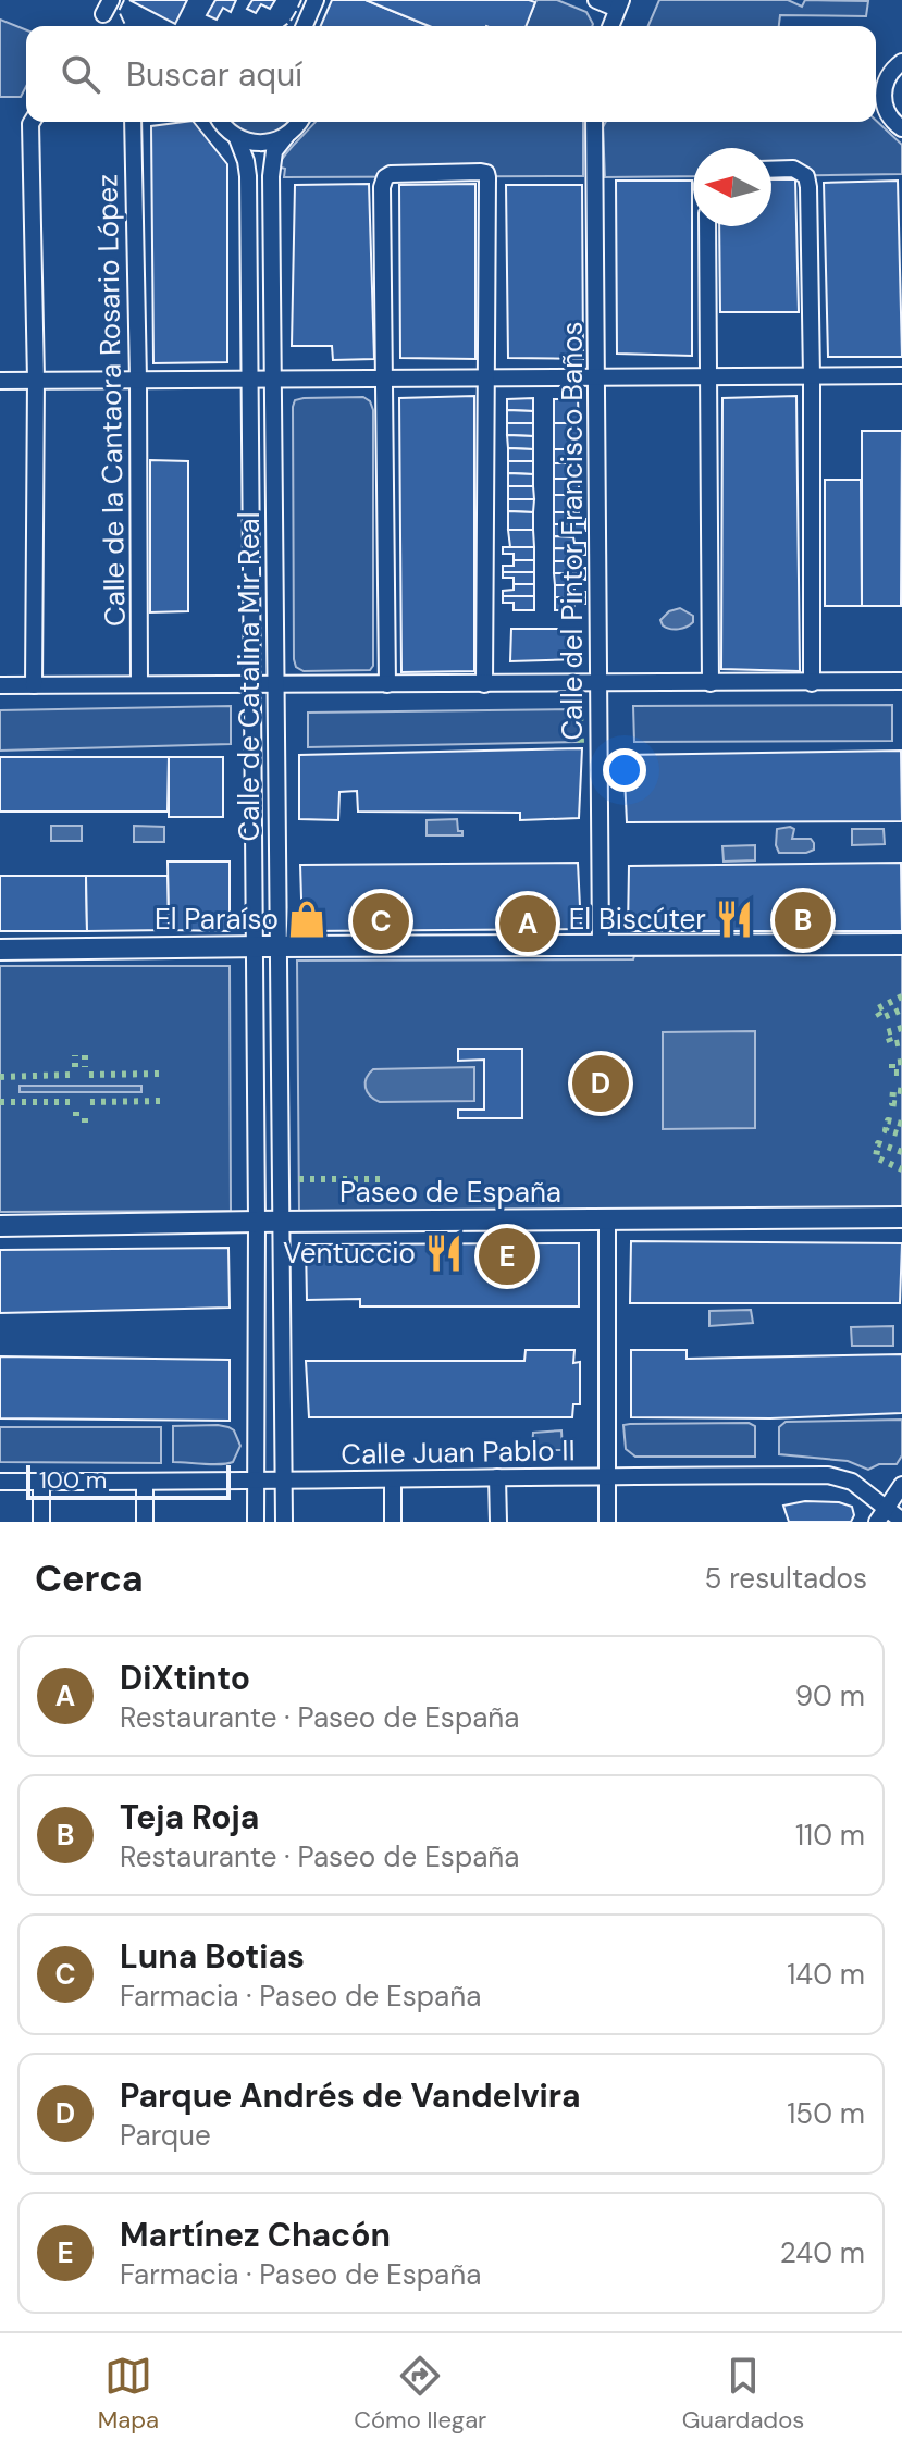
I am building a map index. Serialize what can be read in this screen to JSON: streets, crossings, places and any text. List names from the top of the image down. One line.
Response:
{"streets":{"main road":["Paseo de España"],"street":["Calle de la Cantaora Rosario López","Calle del Pintor Francisco Baños","Calle de Catalina Mir Real","Calle Juan Pablo II"]},"crossings":[["Calle de Catalina Mir Real","Paseo de España"],["Calle de Catalina Mir Real","Calle Juan Pablo II"]],"places":{"shop":["El Paraíso"],"restaurant":["El Biscúter","Ventuccio"]},"scale_bar":"100 m","north":"left","page":{"search":"Buscar aquí","pins":["B","C","A","D","E"],"scale":"100 m","heading":["Cerca","5 resultados"],"list":[{"mark":"A","name":"DiXtinto","note":"Restaurante · Paseo de España","value":"90 m"},{"mark":"B","name":"Teja Roja","note":"Restaurante · Paseo de España","value":"110 m"},{"mark":"C","name":"Luna Botias","note":"Farmacia · Paseo de España","value":"140 m"},{"mark":"D","name":"Parque Andrés de Vandelvira","note":"Parque","value":"150 m"},{"mark":"E","name":"Martínez Chacón","note":"Farmacia · Paseo de España","value":"240 m"}],"nav":["Mapa","Cómo llegar","Guardados"]}}
